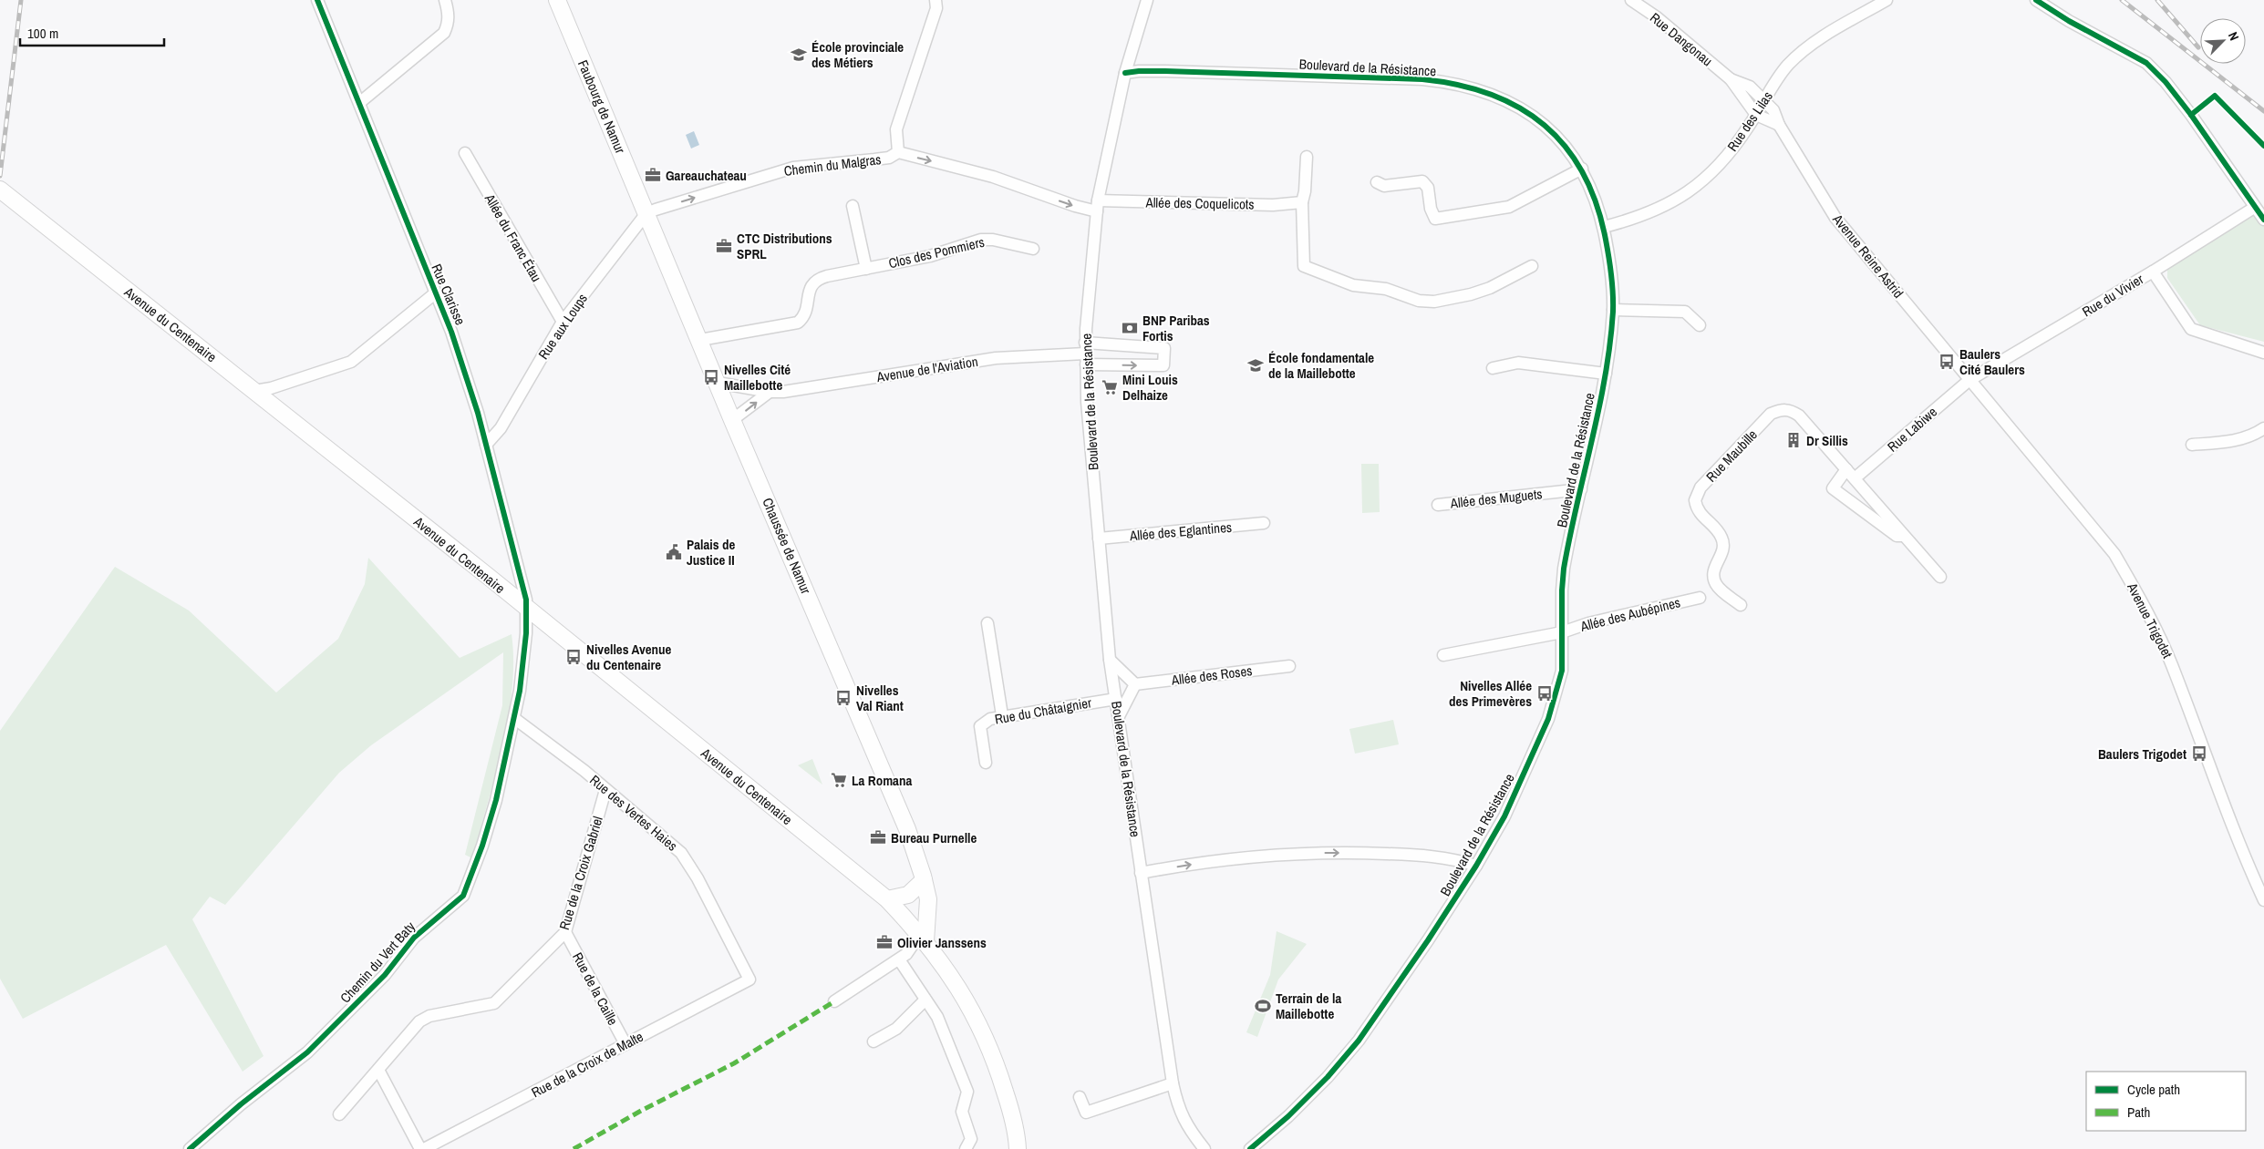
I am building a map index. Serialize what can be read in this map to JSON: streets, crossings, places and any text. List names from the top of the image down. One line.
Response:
{"streets":{"main road":["Faubourg de Namur","Avenue du Centenaire","Chaussée de Namur"],"street":["Rue Dangonau","Boulevard de la Résistance","Rue des Lilas","Chemin du Malgras","Allée des Coquelicots","Allée du Franc Étau","Clos des Pommiers","Avenue Reine Astrid","Rue Clarisse","Rue du Vivier","Rue aux Loups","Avenue de l'Aviation","Rue Labiwe","Rue Maubille","Allée des Muguets","Allée des Eglantines","Allée des Aubépines","Avenue Trigodet","Allée des Roses","Rue du Châtaignier","Rue des Vertes Haies","Rue de la Croix Gabriel","Chemin du Vert Baty","Rue de la Caille","Rue de la Croix de Malte"]},"crossings":[["Rue Dangonau","Rue des Lilas"],["Rue Dangonau","Avenue Reine Astrid"],["Boulevard de la Résistance","Rue des Lilas"],["Boulevard de la Résistance","Chemin du Malgras"],["Boulevard de la Résistance","Allée des Coquelicots"],["Boulevard de la Résistance","Avenue de l'Aviation"],["Boulevard de la Résistance","Allée des Muguets"],["Boulevard de la Résistance","Allée des Eglantines"],["Boulevard de la Résistance","Allée des Aubépines"],["Boulevard de la Résistance","Rue du Châtaignier"],["Faubourg de Namur","Chemin du Malgras"],["Faubourg de Namur","Rue aux Loups"],["Faubourg de Namur","Chaussée de Namur"],["Rue des Lilas","Avenue Reine Astrid"],["Chemin du Malgras","Allée des Coquelicots"],["Chemin du Malgras","Rue aux Loups"],["Chemin du Malgras","Chaussée de Namur"],["Allée du Franc Étau","Rue aux Loups"],["Clos des Pommiers","Chaussée de Namur"],["Avenue Reine Astrid","Rue du Vivier"],["Avenue Reine Astrid","Rue Labiwe"],["Avenue Reine Astrid","Avenue Trigodet"],["Rue Clarisse","Avenue du Centenaire"],["Rue Clarisse","Rue aux Loups"],["Rue Clarisse","Chemin du Vert Baty"],["Rue du Vivier","Rue Labiwe"],["Rue du Vivier","Avenue Trigodet"],["Avenue du Centenaire","Chaussée de Namur"],["Avenue du Centenaire","Chemin du Vert Baty"],["Rue aux Loups","Chaussée de Namur"],["Avenue de l'Aviation","Chaussée de Namur"],["Rue Labiwe","Rue Maubille"],["Rue Labiwe","Avenue Trigodet"],["Rue des Vertes Haies","Rue de la Croix Gabriel"],["Rue des Vertes Haies","Chemin du Vert Baty"],["Rue des Vertes Haies","Rue de la Croix de Malte"],["Rue de la Croix Gabriel","Rue de la Caille"],["Rue de la Caille","Rue de la Croix de Malte"]],"one_way":["Chemin du Malgras"],"places":{"school or university":["École provinciale des Métiers","École fondamentale de la Maillebotte"],"office":["Gareauchateau","CTC Distributions SPRL","Bureau Purnelle","Olivier Janssens"],"bank":["BNP Paribas Fortis"],"bus stop":["Baulers Cité Baulers","Nivelles Cité Maillebotte","Nivelles Avenue du Centenaire","Nivelles Allée des Primevères","Nivelles Val Riant","Baulers Trigodet"],"supermarket":["Mini Louis Delhaize","La Romana"],"building":["Dr Sillis"],"public building":["Palais de Justice II"],"sports":["Terrain de la Maillebotte"]},"legend":["Cycle path","Path"],"scale_bar":"100 m","north":"top right"}
